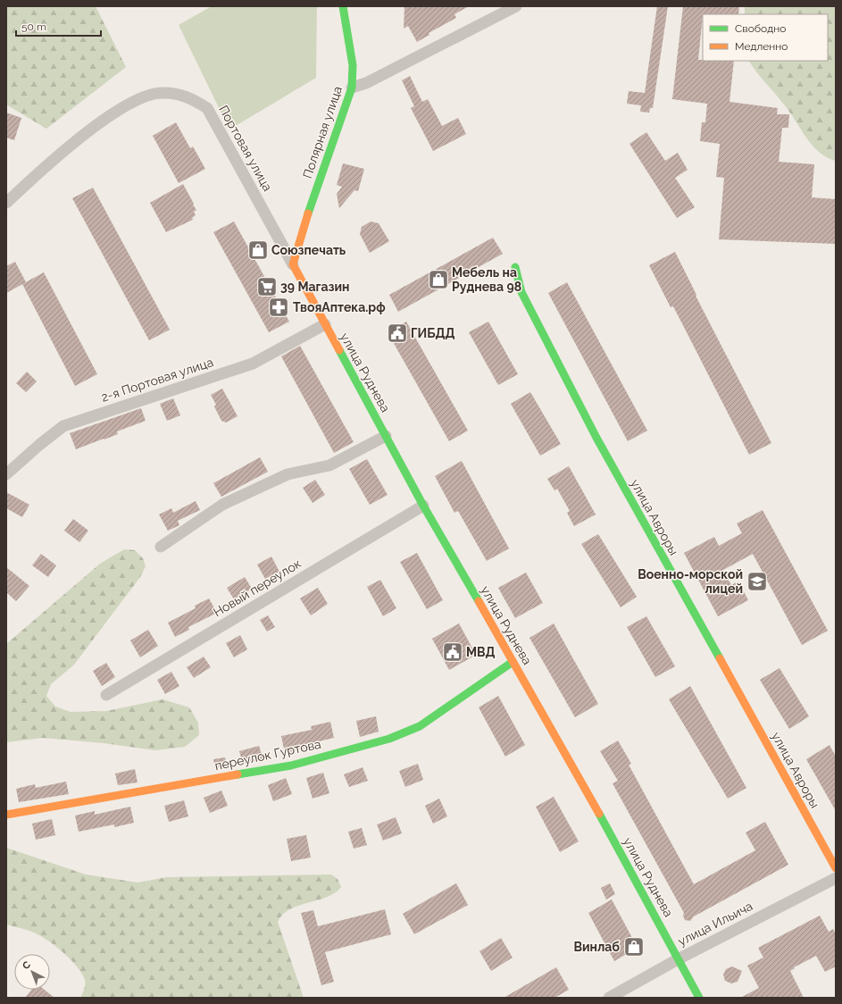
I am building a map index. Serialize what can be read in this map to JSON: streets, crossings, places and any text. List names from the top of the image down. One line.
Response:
{"streets":{"street":["Полярная улица","Портовая улица","улица Руднева","2-я Портовая улица","улица Авроры","Новый переулок","переулок Гуртова","улица Ильича"]},"crossings":[["Полярная улица","Портовая улица"],["Полярная улица","улица Руднева"],["Портовая улица","улица Руднева"],["улица Руднева","2-я Портовая улица"],["улица Руднева","Новый переулок"],["улица Руднева","переулок Гуртова"],["улица Руднева","улица Ильича"]],"places":{"shop":["Союзпечать","Мебель на Руднева 98","Винлаб"],"supermarket":["39 Магазин"],"pharmacy":["ТвояАптека.рф"],"public building":["ГИБДД","МВД"],"school or university":["Военно-морской лицей"]},"legend":["Свободно","Медленно"],"scale_bar":"50 m","north":"top left"}
